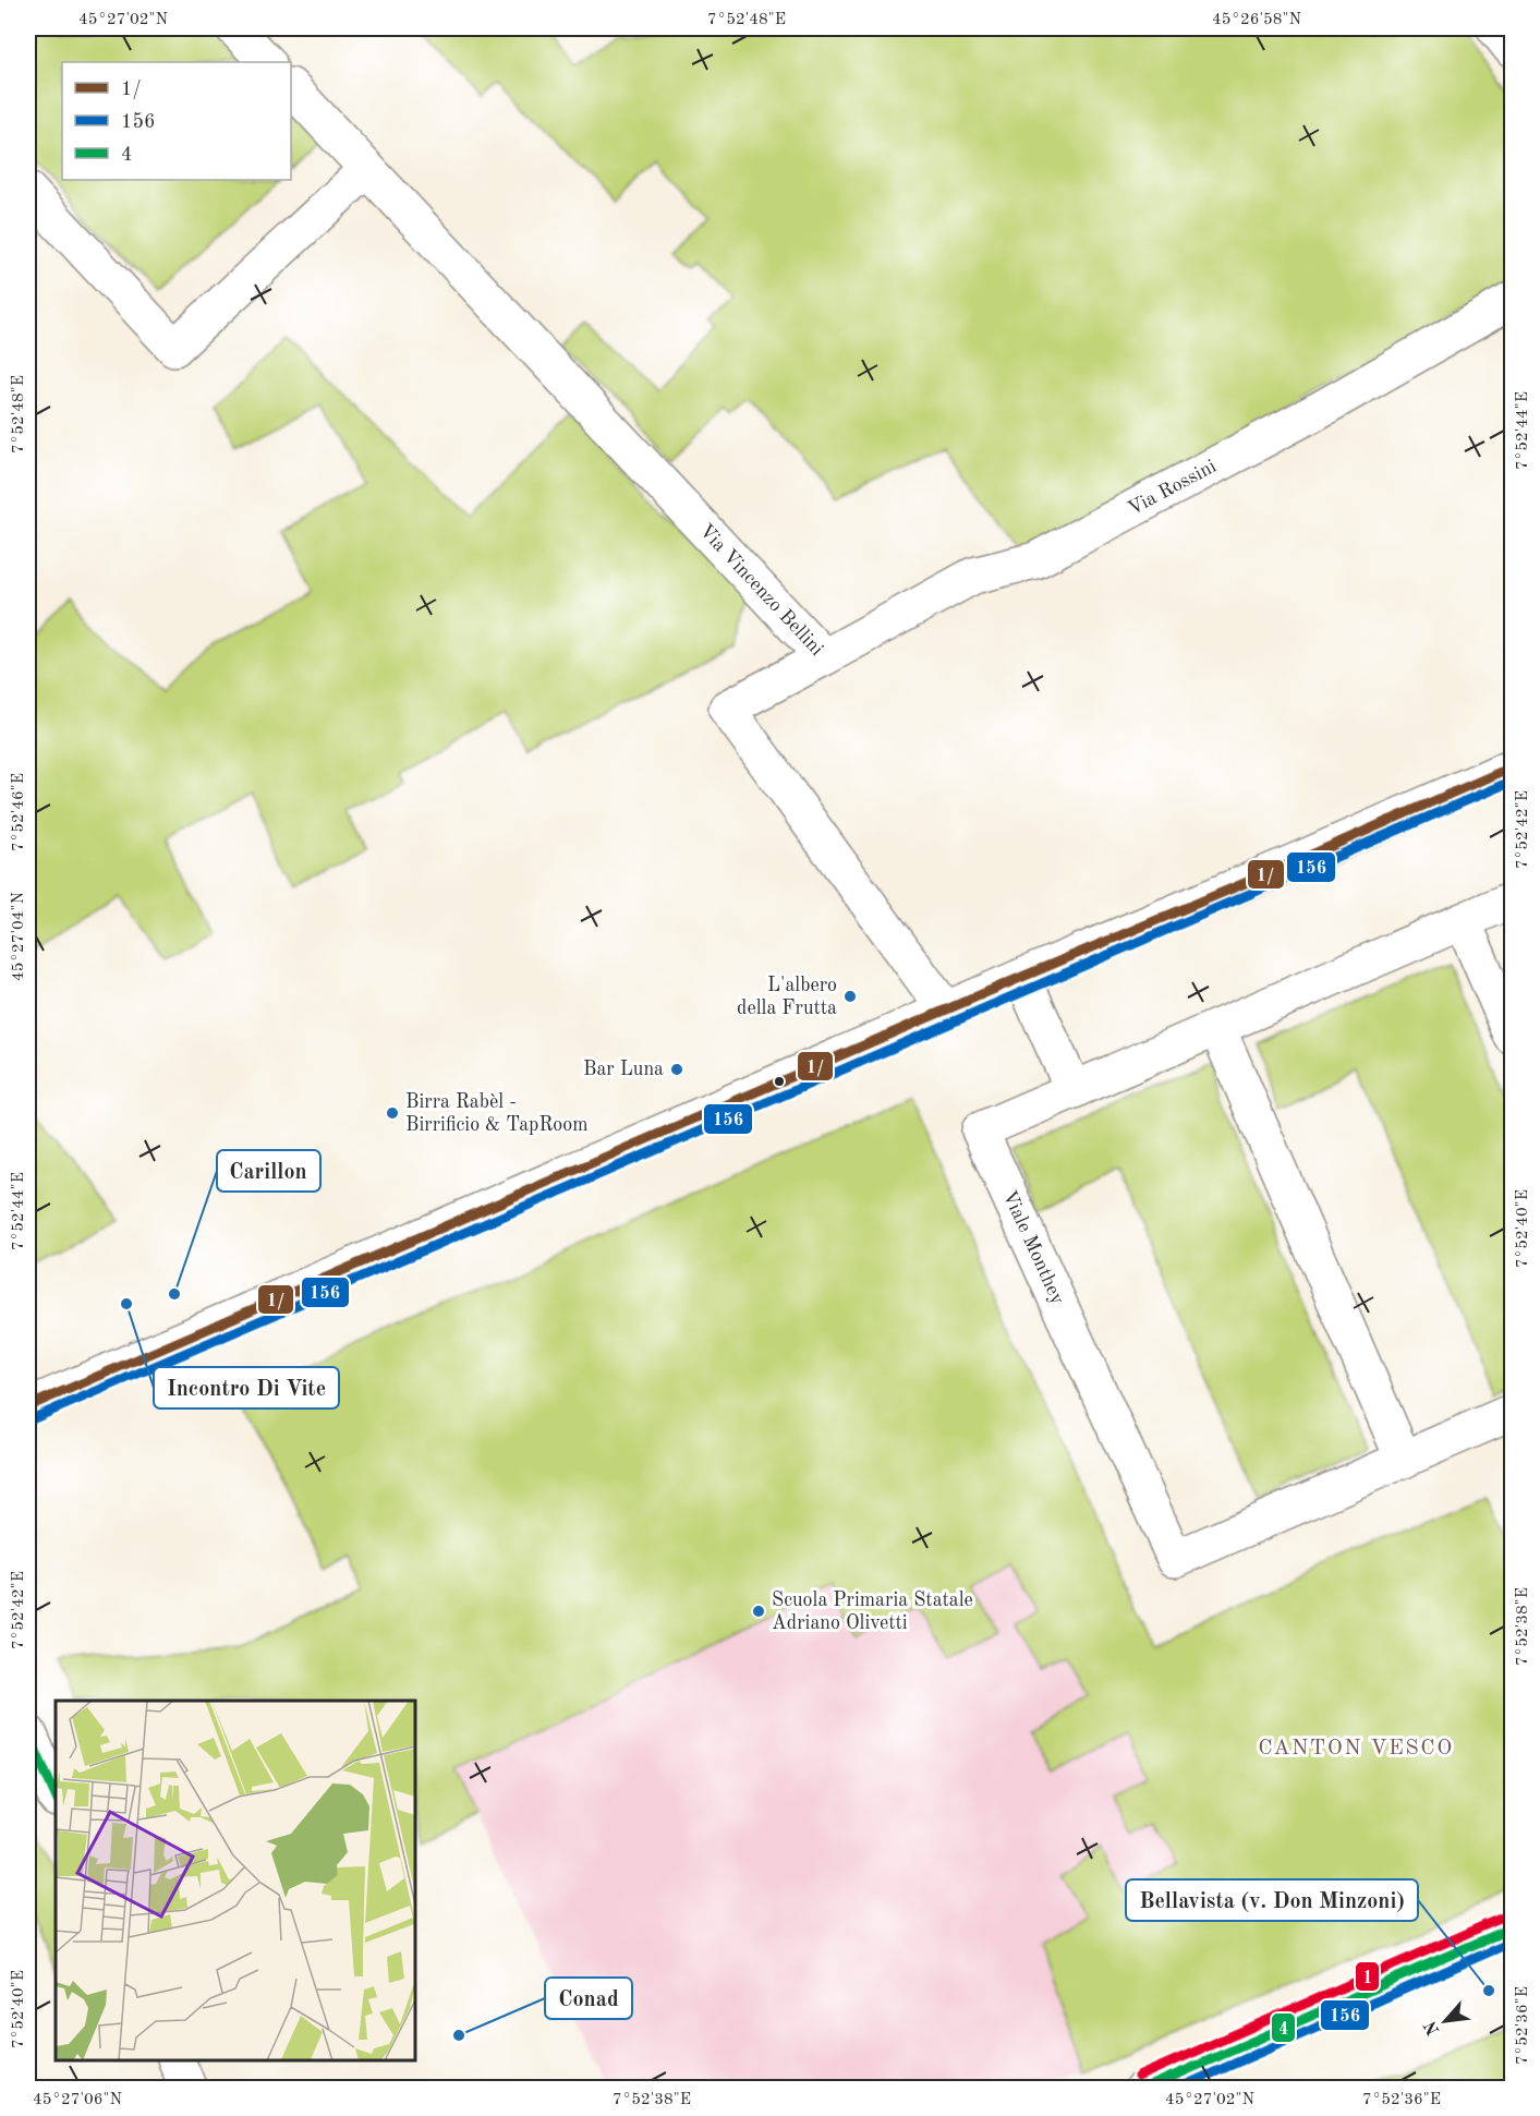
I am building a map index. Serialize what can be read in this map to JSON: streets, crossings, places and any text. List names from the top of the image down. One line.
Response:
{"streets":{"street":["Via Rossini","Via Vincenzo Bellini","Viale Monthey"]},"crossings":[["Via Rossini","Via Vincenzo Bellini"]],"districts":["CANTON VESCO"],"places":["L'albero della Frutta","Bar Luna","Birra Rabèl - Birrificio & TapRoom","Carillon","Incontro Di Vite","Scuola Primaria Statale Adriano Olivetti","Bellavista (v. Don Minzoni)","Conad"],"lines":["transit line 1/","transit line 156","transit line 4","transit line 1"],"legend":["1/","156","4"],"north":"bottom left","coordinates":["45°27'02\"N","7°52'48\"E","45°26'58\"N","7°52'44\"E","7°52'46\"E","7°52'42\"E","45°27'04\"N","7°52'40\"E","7°52'38\"E","7°52'36\"E","45°27'06\"N"]}
